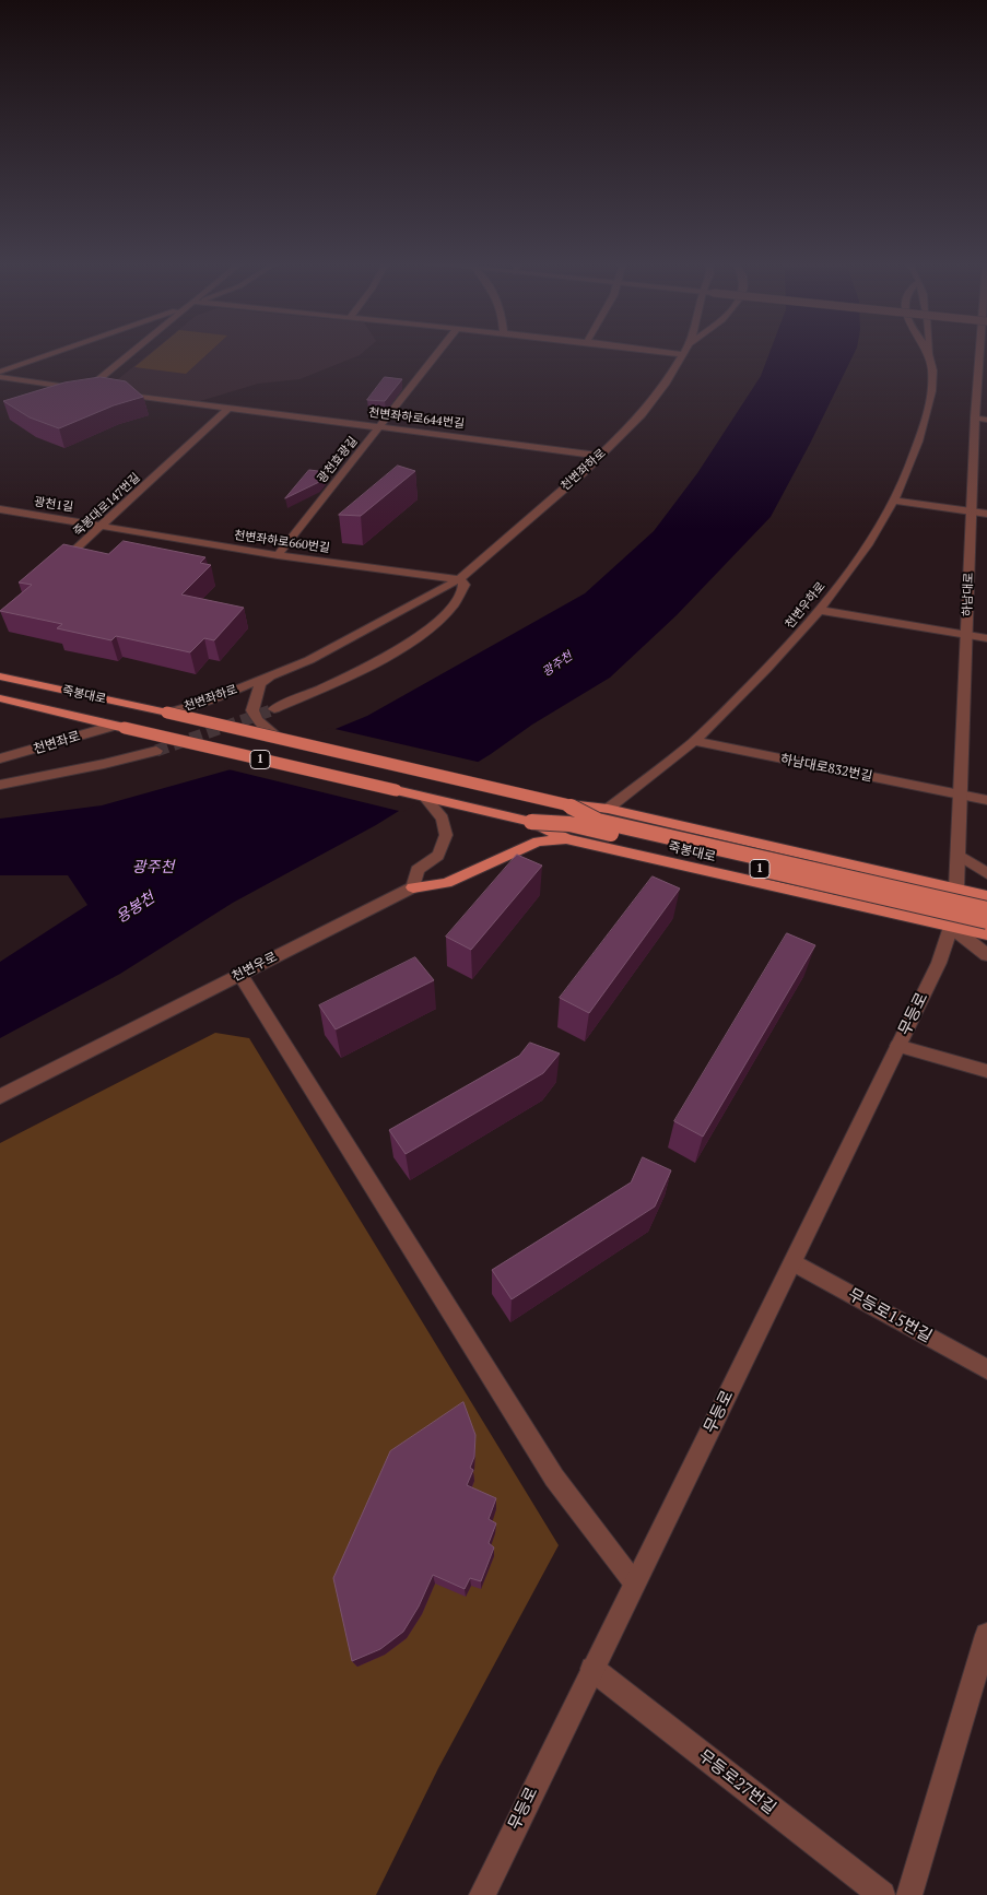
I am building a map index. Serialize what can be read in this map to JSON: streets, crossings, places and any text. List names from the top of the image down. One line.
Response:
{"streets":{"main road":["죽봉대로","1"],"street":["천변좌하로644번길","광천효광길","천변좌하로","광천1길","죽봉대로147번길","천변좌하로660번길","하남대로","천변우하로","천변좌로","하남대로832번길","천변우로","무등로","무등로15번길","무등로27번길"]},"crossings":[["천변좌하로644번길","광천효광길"],["천변좌하로644번길","천변좌하로"],["천변좌하로644번길","죽봉대로147번길"],["광천효광길","천변좌하로660번길"],["천변좌하로","천변좌하로660번길"],["천변좌하로","죽봉대로"],["천변좌하로","1"],["광천1길","죽봉대로147번길"],["광천1길","천변좌하로660번길"],["죽봉대로147번길","천변좌하로660번길"],["하남대로","하남대로832번길"],["하남대로","무등로"],["천변우하로","하남대로832번길"],["죽봉대로","천변좌로"],["죽봉대로","1"],["무등로","무등로15번길"],["무등로","무등로27번길"]],"water":["광주천","용봉천"]}
